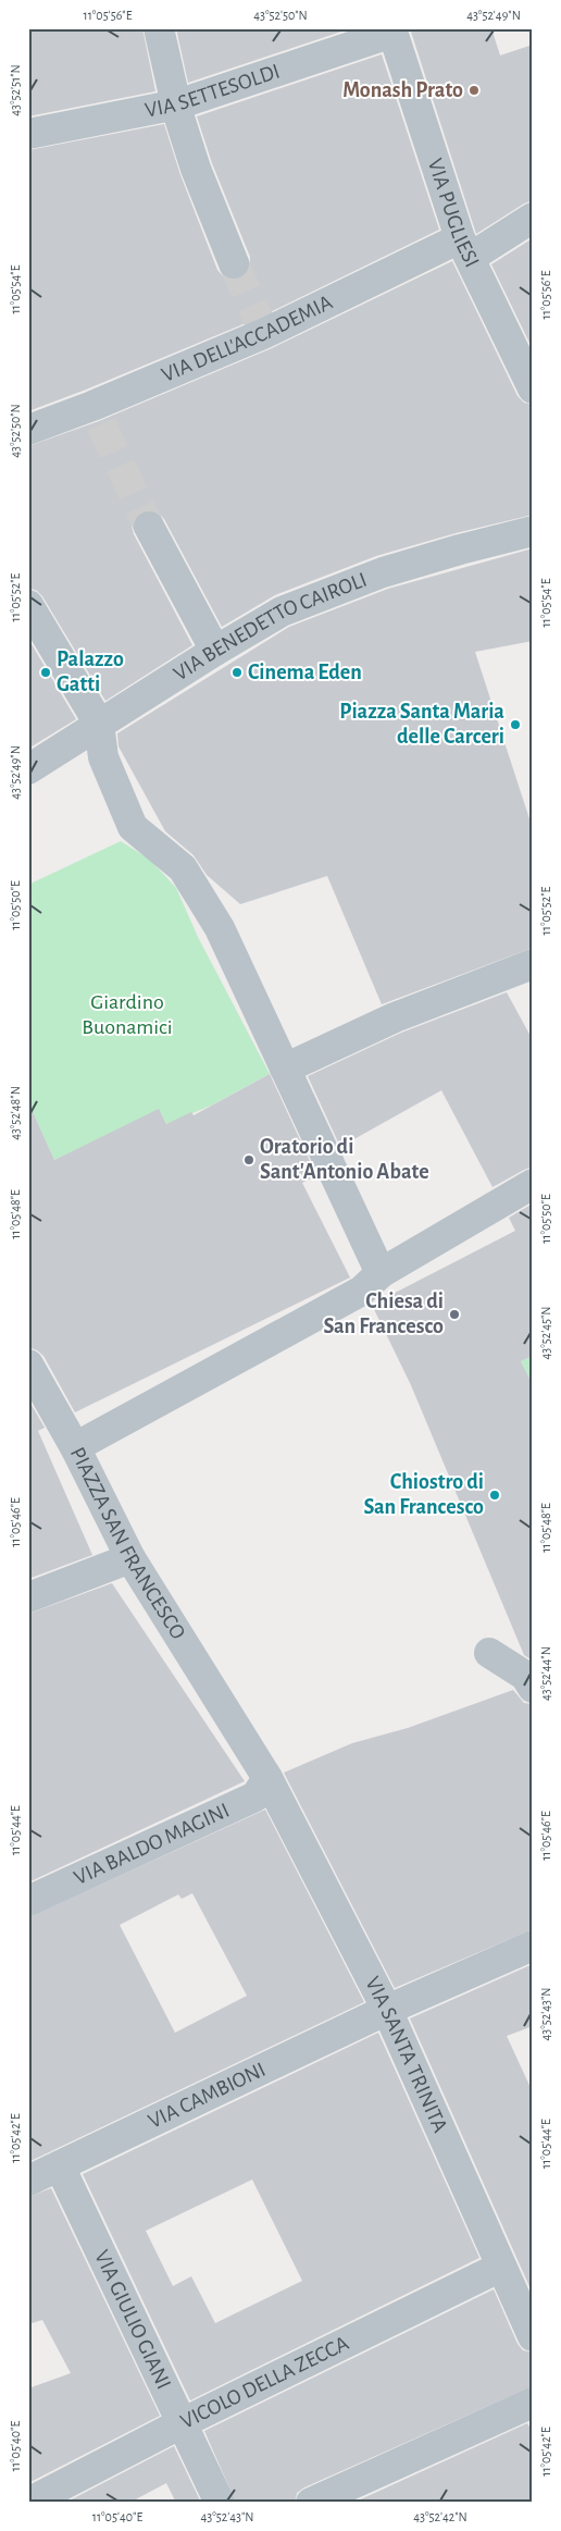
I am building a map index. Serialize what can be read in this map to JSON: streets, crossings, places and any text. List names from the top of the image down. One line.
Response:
{"streets":{"street":["VIA SETTESOLDI","VIA PUGLIESI","VIA DELL'ACCADEMIA","VIA BENEDETTO CAIROLI","PIAZZA SAN FRANCESCO","VIA BALDO MAGINI","VIA SANTA TRINITA","VIA CAMBIONI","VIA GIULIO GIANI","VICOLO DELLA ZECCA"]},"crossings":[["VIA SETTESOLDI","VIA PUGLIESI"],["VIA PUGLIESI","VIA DELL'ACCADEMIA"],["PIAZZA SAN FRANCESCO","VIA BALDO MAGINI"],["PIAZZA SAN FRANCESCO","VIA SANTA TRINITA"],["VIA BALDO MAGINI","VIA SANTA TRINITA"],["VIA SANTA TRINITA","VIA CAMBIONI"],["VIA SANTA TRINITA","VICOLO DELLA ZECCA"],["VIA CAMBIONI","VIA GIULIO GIANI"],["VIA GIULIO GIANI","VICOLO DELLA ZECCA"]],"parks":["Giardino Buonamici"],"places":["Monash Prato","Palazzo Gatti","Cinema Eden","Piazza Santa Maria delle Carceri","Oratorio di Sant'Antonio Abate","Chiesa di San Francesco","Chiostro di San Francesco"],"coordinates":["11°05'56\"E","43°52'50\"N","43°52'49\"N","43°52'51\"N","11°05'54\"E","11°05'52\"E","11°05'50\"E","43°52'48\"N","11°05'48\"E","43°52'45\"N","11°05'46\"E","43°52'44\"N","11°05'44\"E","43°52'43\"N","11°05'42\"E","11°05'40\"E","43°52'42\"N"]}
